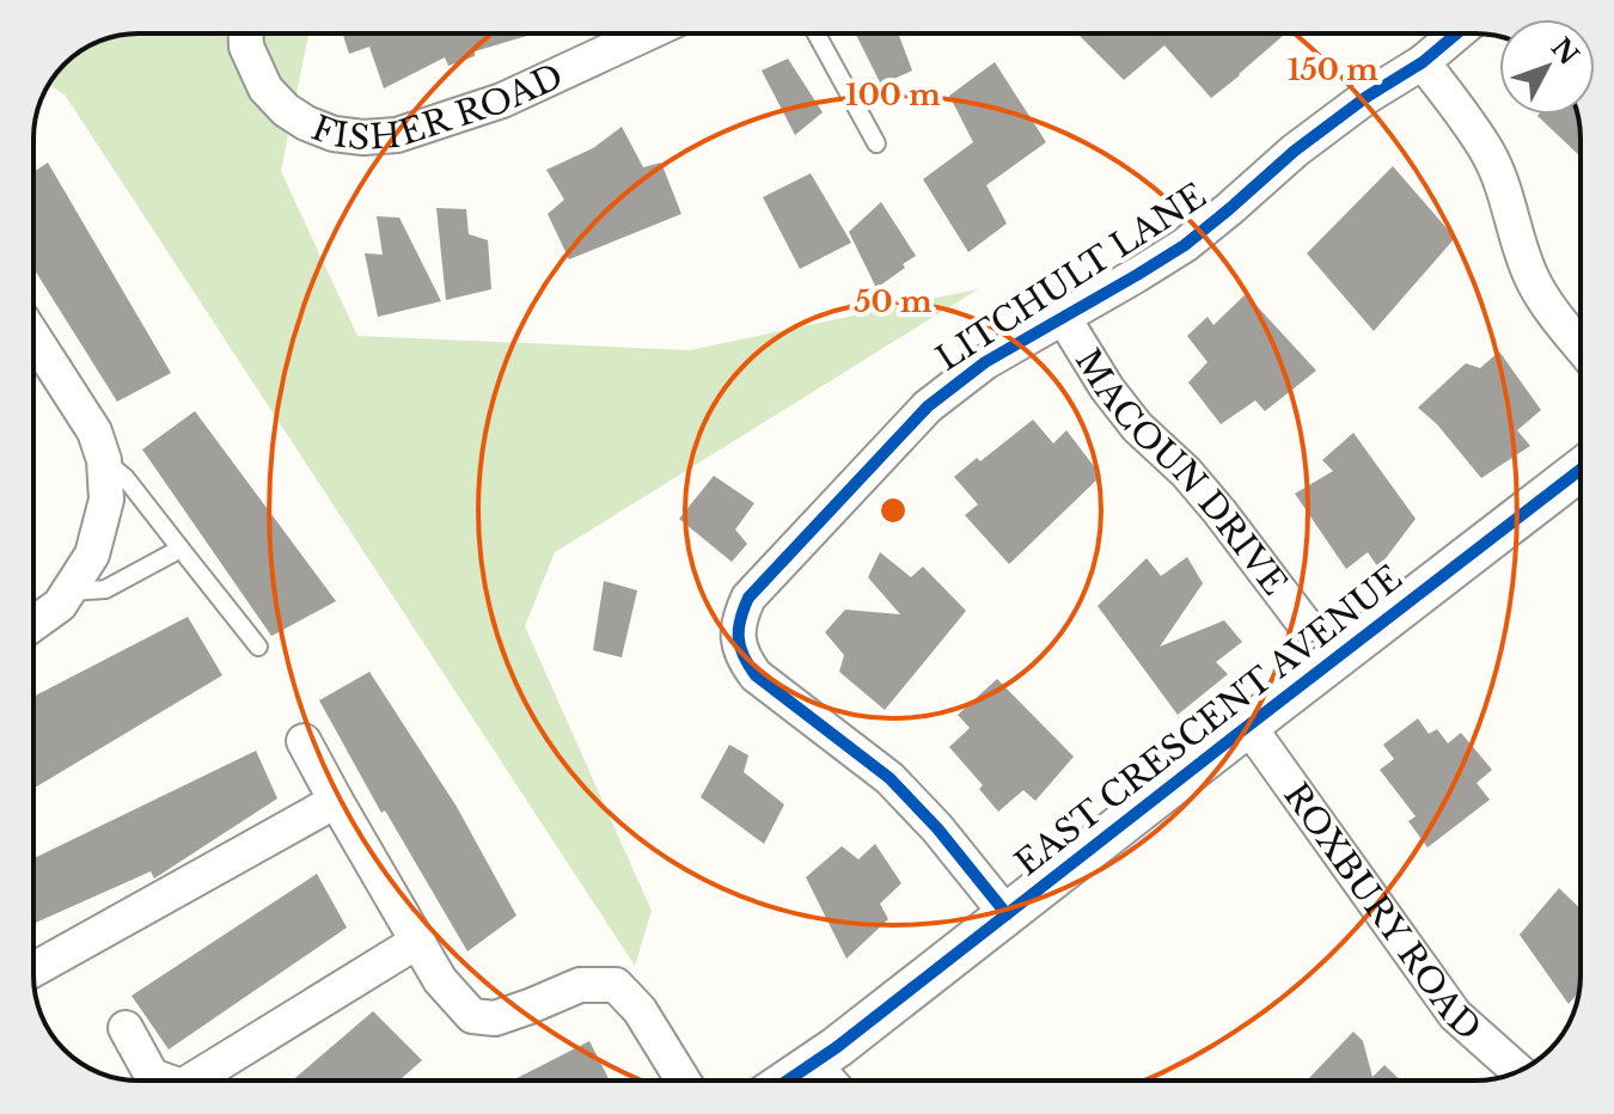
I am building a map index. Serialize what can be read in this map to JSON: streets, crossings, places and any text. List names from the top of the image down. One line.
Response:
{"streets":{"street":["FISHER ROAD","LITCHULT LANE","MACOUN DRIVE","EAST CRESCENT AVENUE","ROXBURY ROAD"]},"crossings":[["LITCHULT LANE","MACOUN DRIVE"],["LITCHULT LANE","EAST CRESCENT AVENUE"],["EAST CRESCENT AVENUE","ROXBURY ROAD"]],"north":"top right","rings":["150 m","100 m","50 m"]}
